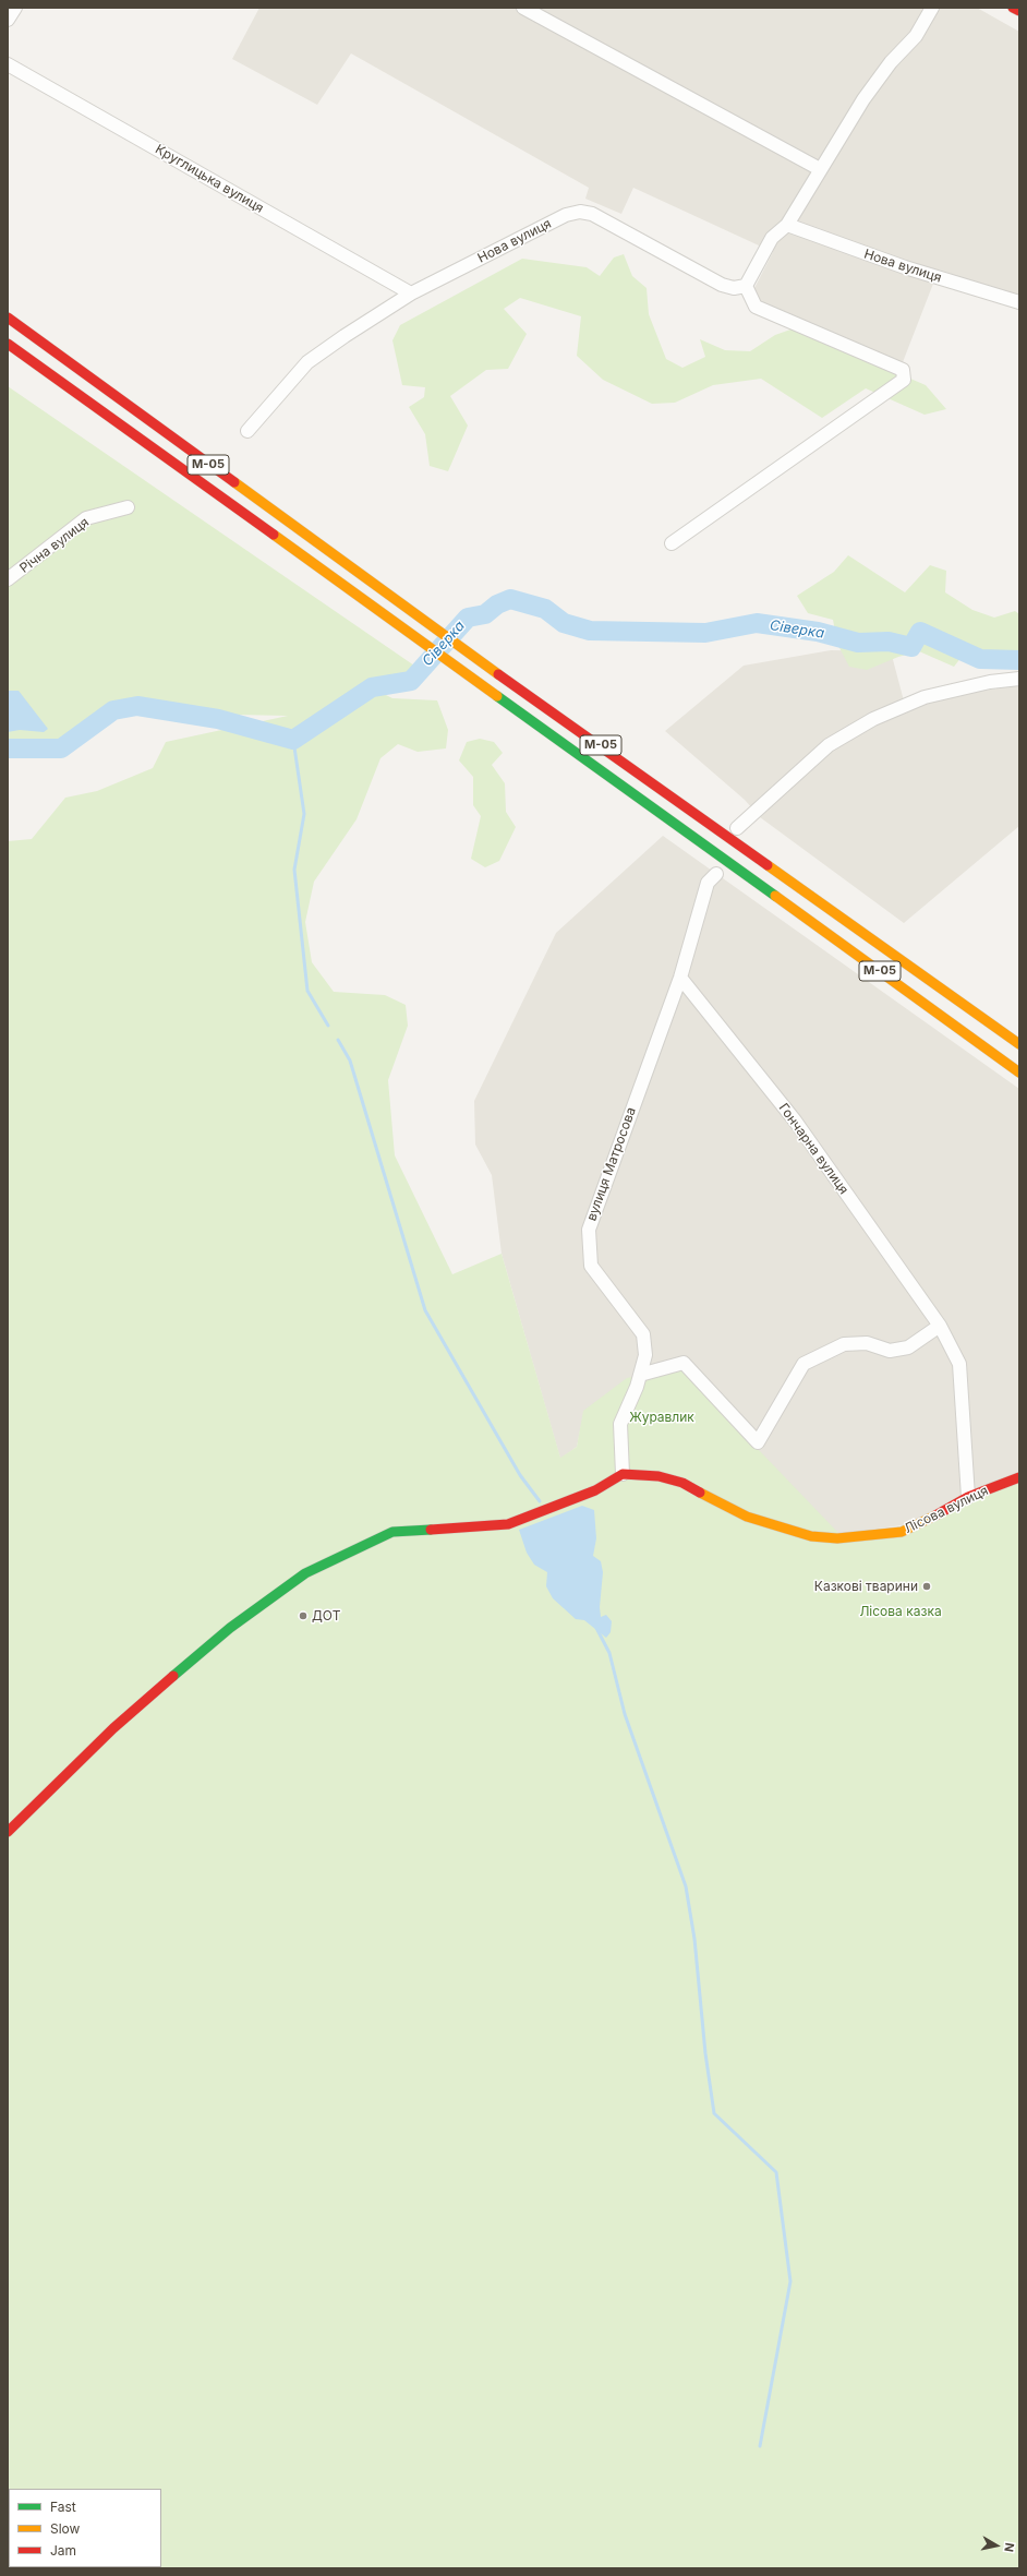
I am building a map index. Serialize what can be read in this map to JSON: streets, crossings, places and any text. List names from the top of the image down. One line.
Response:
{"streets":{"main road":["М-05","Лісова вулиця"],"street":["Круглицька вулиця","Нова вулиця","Річна вулиця","Гончарна вулиця","вулиця Матросова"]},"crossings":[["Круглицька вулиця","Нова вулиця"],["Гончарна вулиця","вулиця Матросова"],["Гончарна вулиця","Лісова вулиця"],["вулиця Матросова","Лісова вулиця"]],"water":["Сіверка"],"parks":["Журавлик","Лісова казка"],"places":["Казкові тварини","ДОТ"],"legend":["Fast","Slow","Jam"],"north":"right"}
